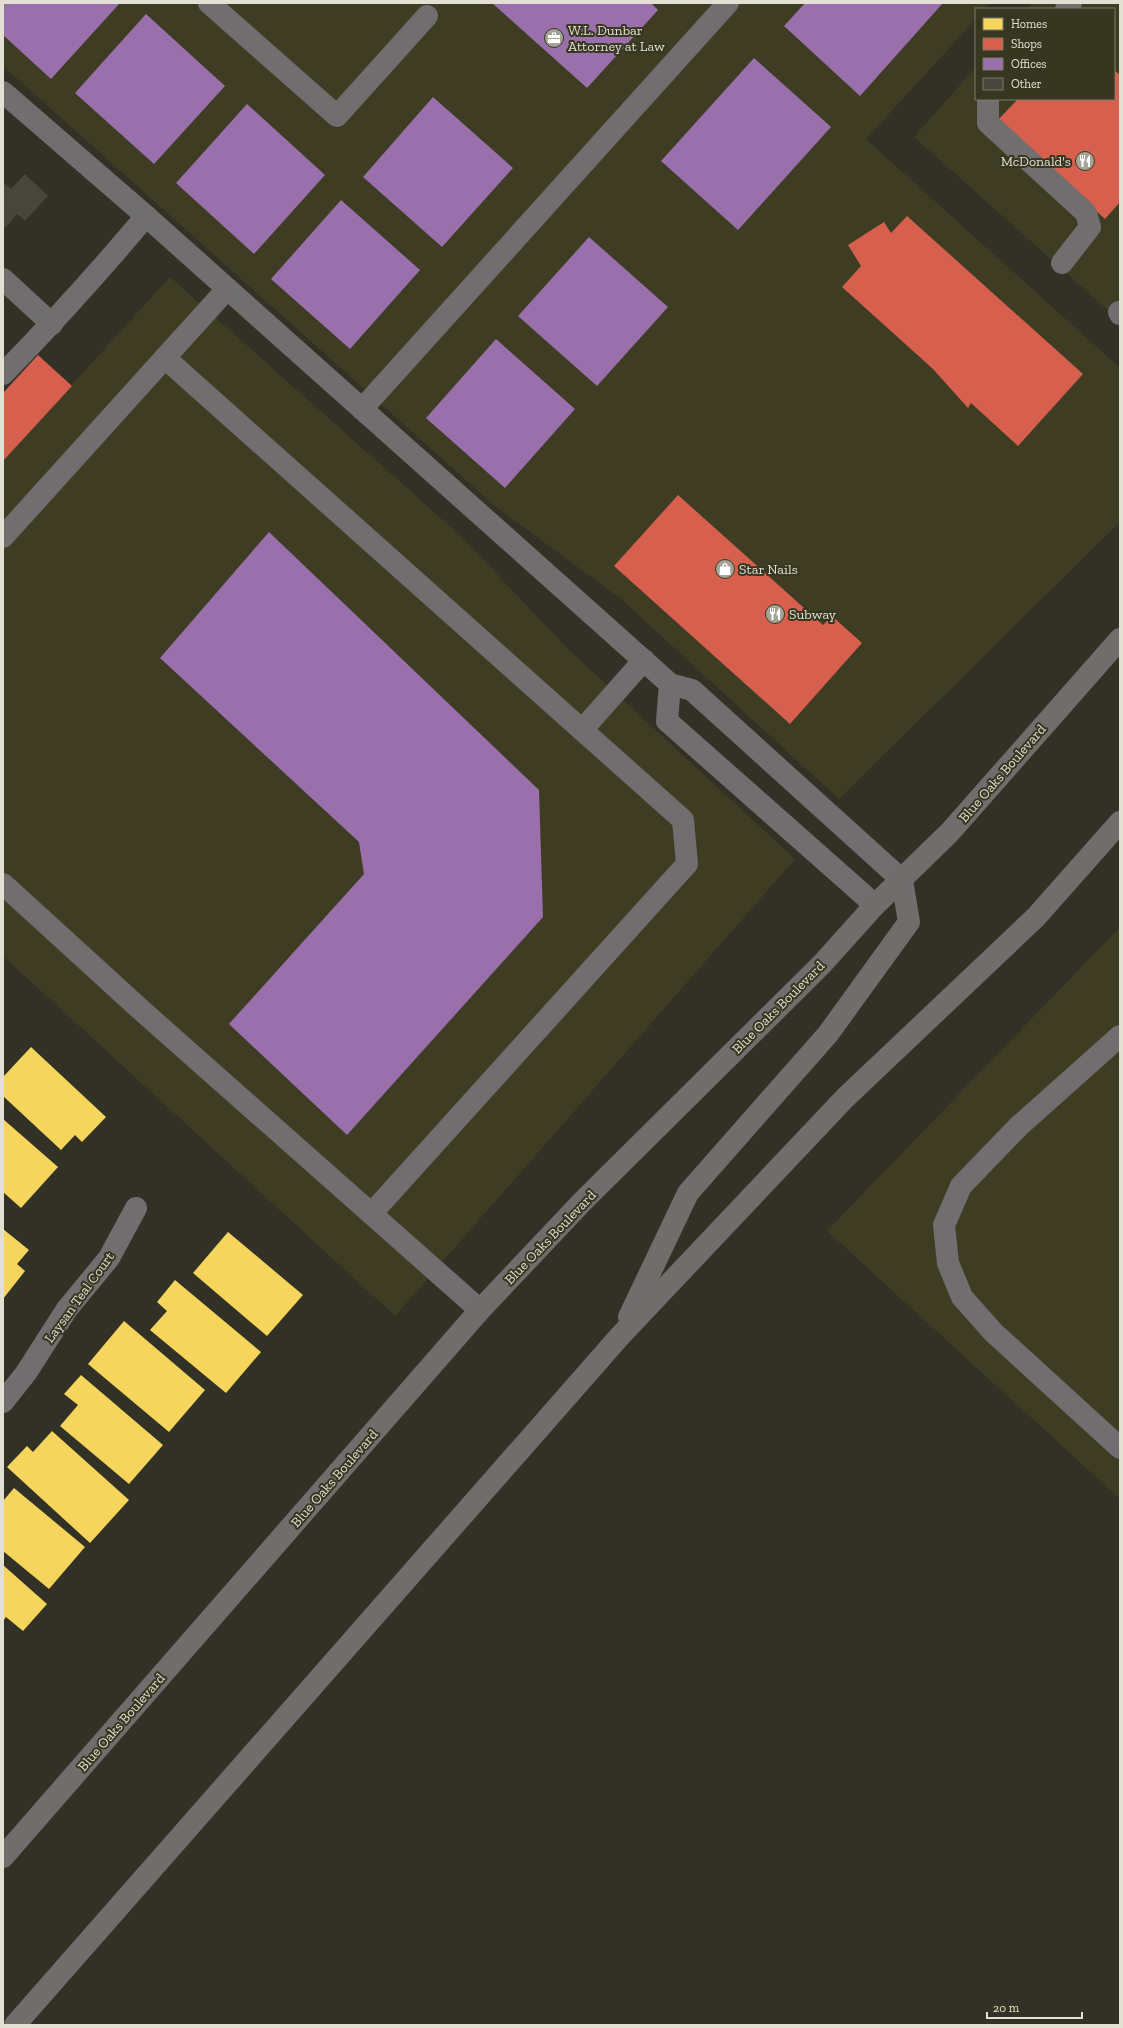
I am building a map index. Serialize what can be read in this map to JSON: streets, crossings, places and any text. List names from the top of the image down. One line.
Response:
{"streets":{"main road":["Blue Oaks Boulevard"],"street":["Laysan Teal Court"]},"places":{"office":["W.L. Dunbar Attorney at Law"],"restaurant":["McDonald's","Subway"],"shop":["Star Nails"]},"legend":["Homes","Shops","Offices","Other"],"scale_bar":"20 m"}
